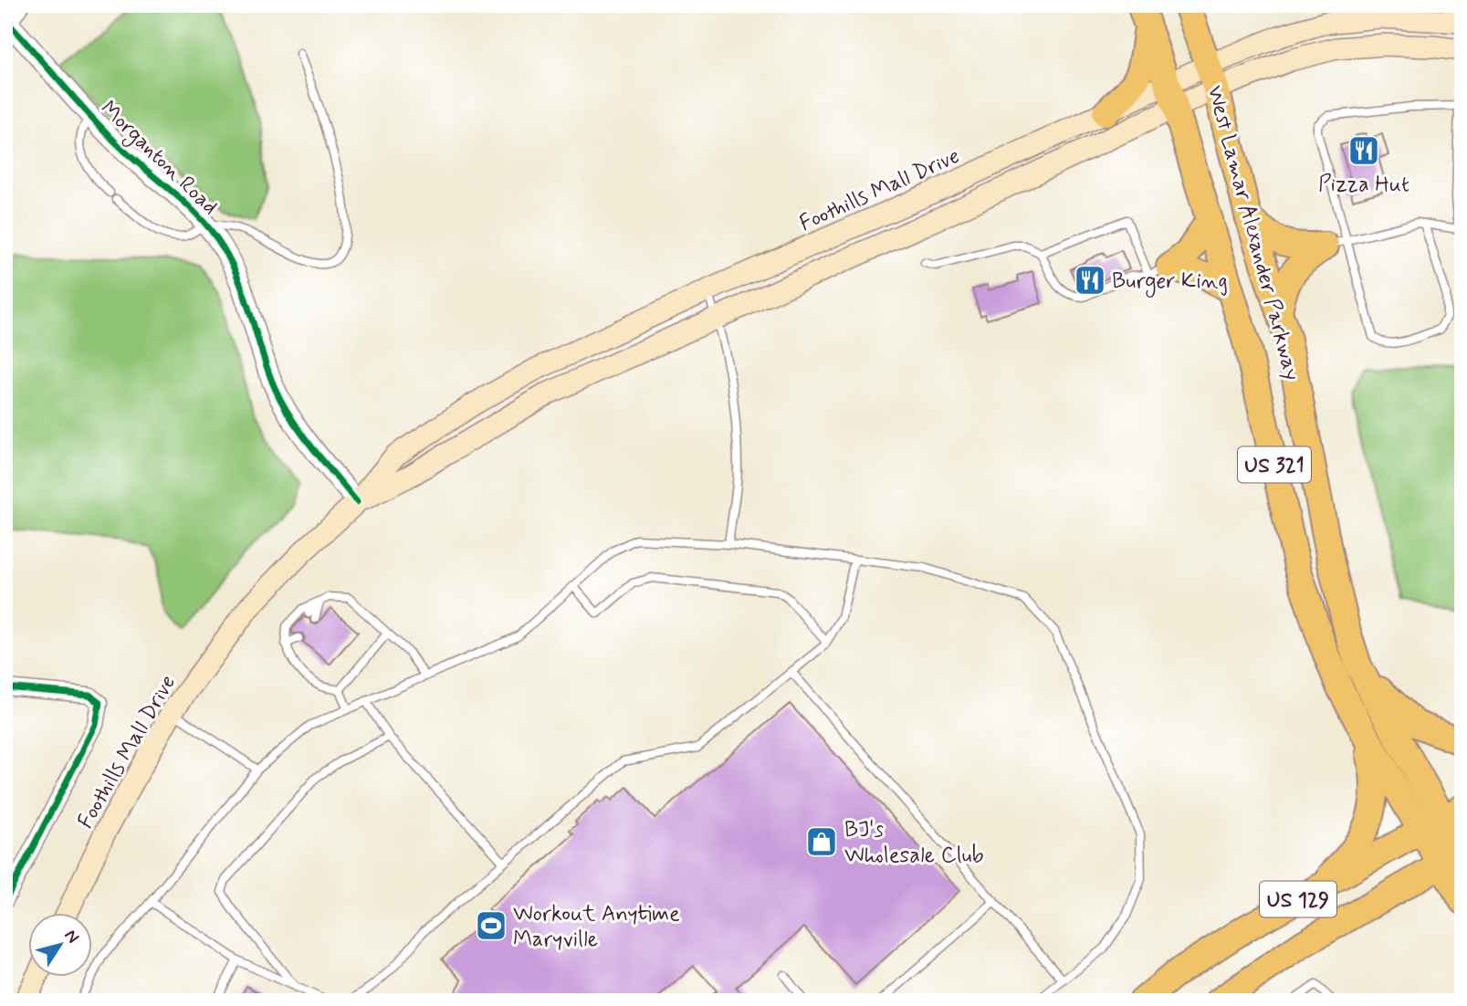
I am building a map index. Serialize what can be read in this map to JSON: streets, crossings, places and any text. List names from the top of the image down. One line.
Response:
{"streets":{"highway":["West Lamar Alexander Parkway","US 321","US 129"],"main road":["Foothills Mall Drive"],"street":["Morganton Road"]},"crossings":[["Morganton Road","Foothills Mall Drive"],["Foothills Mall Drive","West Lamar Alexander Parkway"],["West Lamar Alexander Parkway","US 129"]],"places":{"restaurant":["Pizza Hut","Burger King"],"shop":["BJ's Wholesale Club"],"sports":["Workout Anytime Maryville"]},"north":"top right"}
